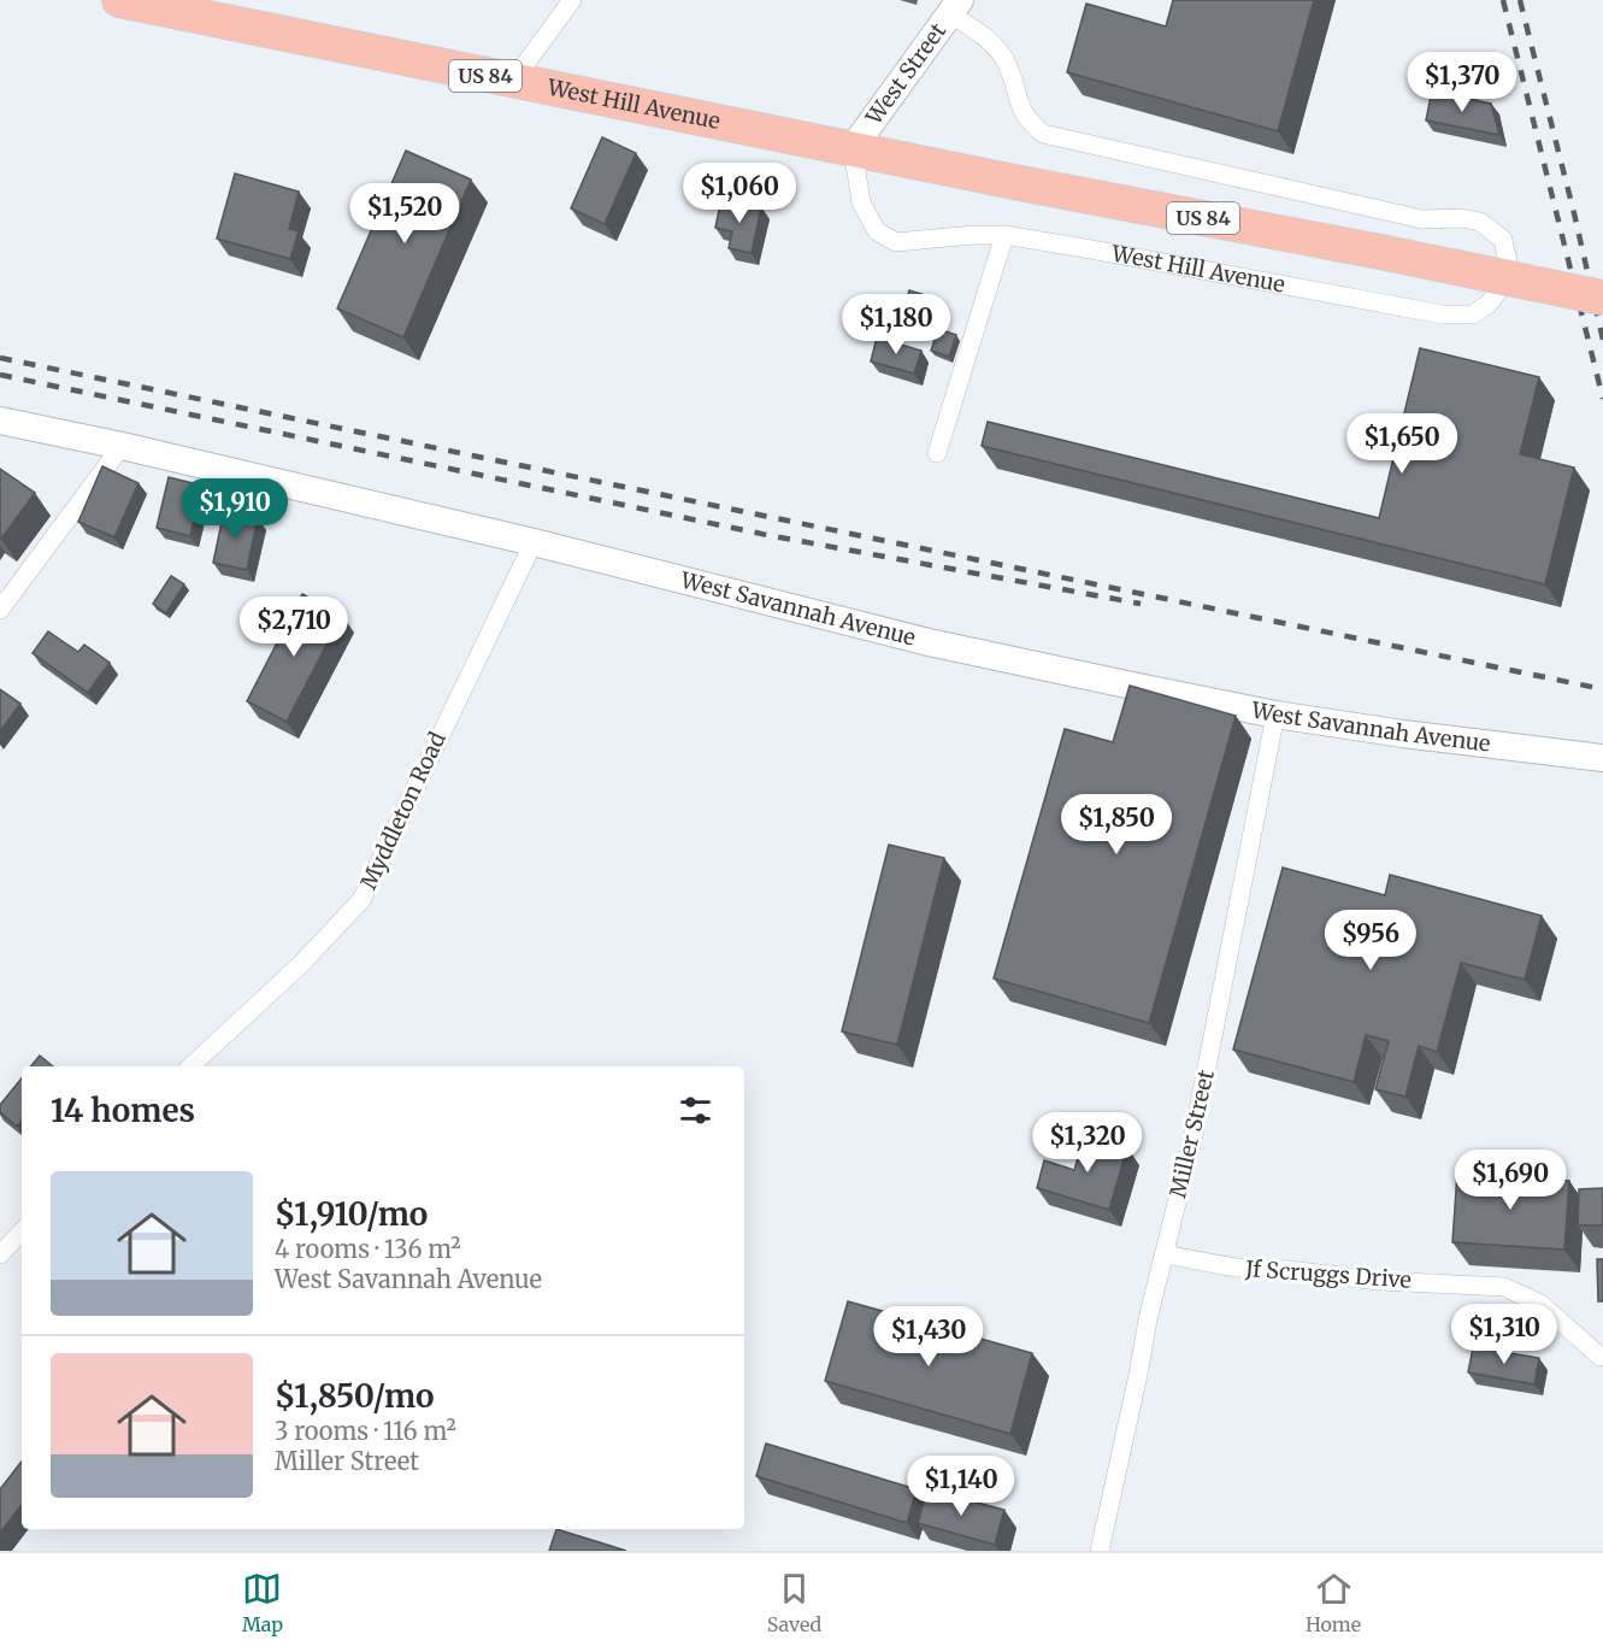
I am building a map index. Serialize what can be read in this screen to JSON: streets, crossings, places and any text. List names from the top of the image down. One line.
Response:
{"streets":{"highway":["US 84","West Hill Avenue"],"street":["West Street","West Savannah Avenue","Myddleton Road","Miller Street","Jf Scruggs Drive"]},"crossings":[["West Street","West Hill Avenue"],["West Savannah Avenue","Myddleton Road"],["West Savannah Avenue","Miller Street"],["Miller Street","Jf Scruggs Drive"]],"page":{"price":["$1,370","$1,060","$1,520","$1,180","$1,650","$1,910","$2,710","$1,850","$956","$1,320","$1,690","$1,310","$1,430","$1,140"],"heading":"14 homes","list":[{"name":"$1,910/mo","note":"4 rooms · 136 m² · West Savannah Avenue"},{"name":"$1,850/mo","note":"3 rooms · 116 m² · Miller Street"}],"tabs":["Map","Saved","Home"]}}
